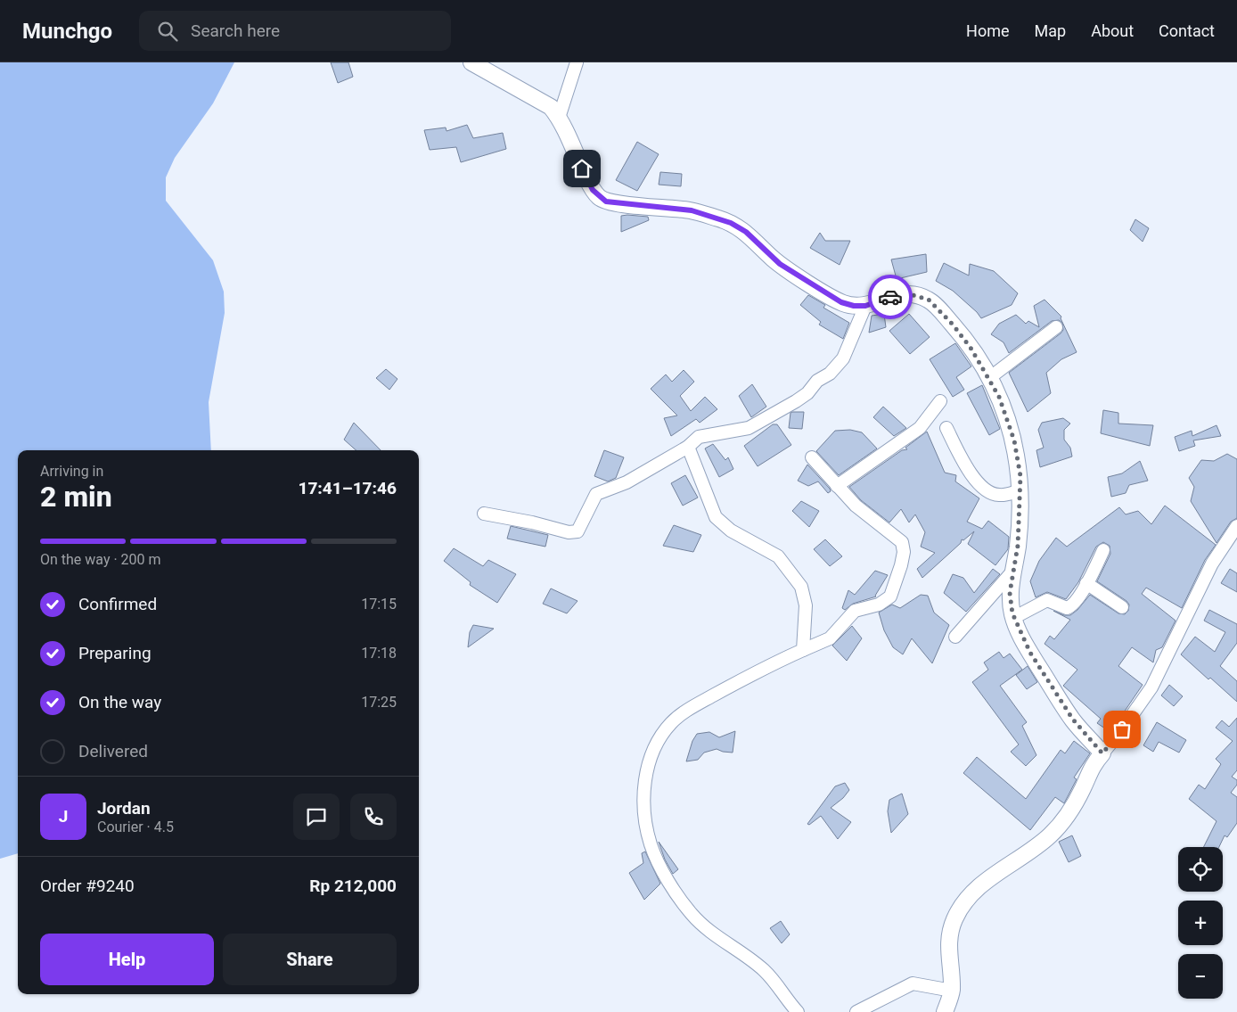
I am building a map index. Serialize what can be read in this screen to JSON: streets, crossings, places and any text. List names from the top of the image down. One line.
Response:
{"page":{"header":"Munchgo","search":"Search here","nav":["Home","Map","About","Contact"],"heading":["2 min","Arriving in","17:41–17:46"],"panel":["Jordan","Courier · 4.5","Order #9240","Rp 212,000"],"bar":"On the way · 200 m","list":[["Confirmed","17:15"],["Preparing","17:18"],["On the way","17:25"],"Delivered"],"round":"J","map_buttons":["+","−"],"buttons":["Help","Share"]}}
